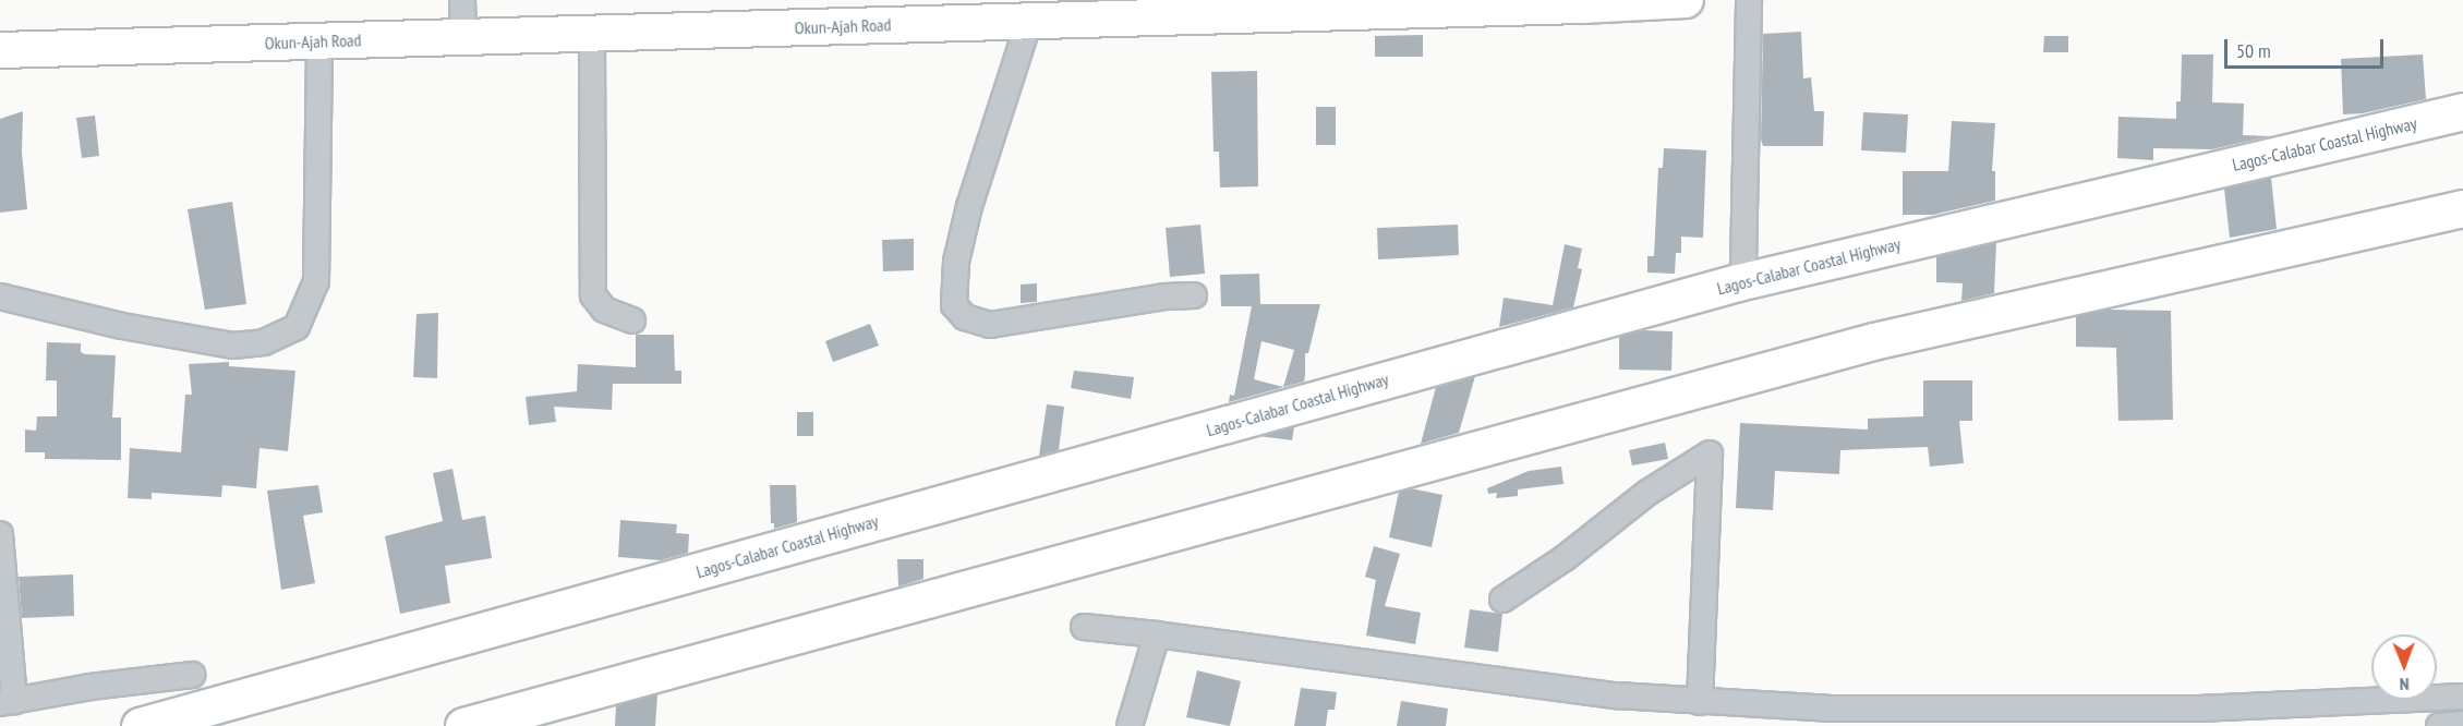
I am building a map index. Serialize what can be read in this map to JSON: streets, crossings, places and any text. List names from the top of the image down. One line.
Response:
{"streets":{"highway":["Lagos-Calabar Coastal Highway"],"street":["Okun-Ajah Road"]},"scale_bar":"50 m","north":"bottom"}
